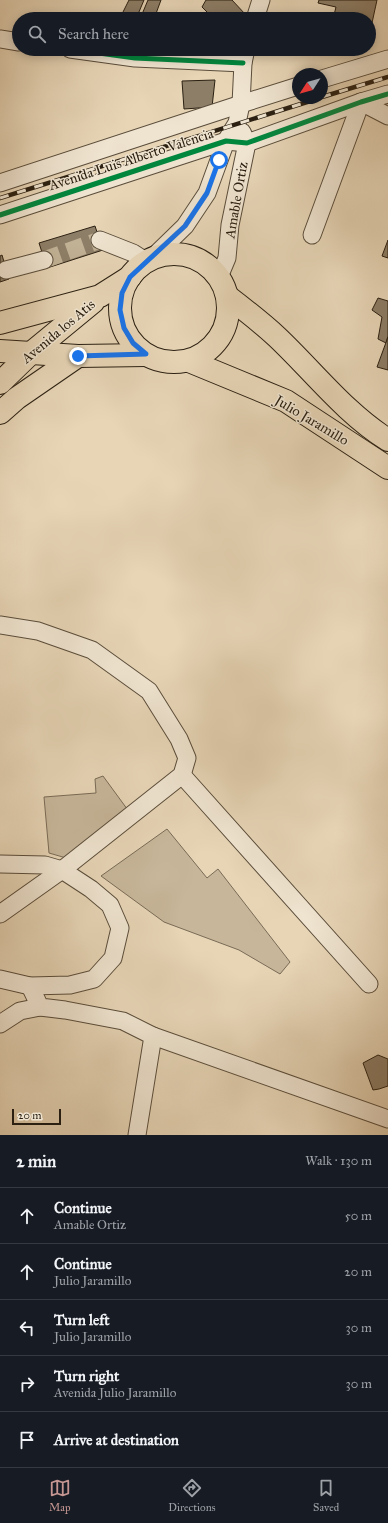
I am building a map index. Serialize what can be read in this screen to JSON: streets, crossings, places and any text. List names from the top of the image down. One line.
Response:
{"streets":{"main road":["Avenida los Atis","Julio Jaramillo"],"street":["Avenida Luis Alberto Valencia","Amable Ortiz"]},"crossings":[["Avenida Luis Alberto Valencia","Amable Ortiz"],["Amable Ortiz","Julio Jaramillo"]],"scale_bar":"20 m","north":"bottom left","page":{"search":"Search here","scale":"20 m","heading":["2 min","Walk · 130 m"],"list":[["Continue","Amable Ortiz","50 m"],["Continue","Julio Jaramillo","20 m"],["Turn left","Julio Jaramillo","30 m"],["Turn right","Avenida Julio Jaramillo","30 m"],"Arrive at destination"],"nav":["Map","Directions","Saved"]}}
